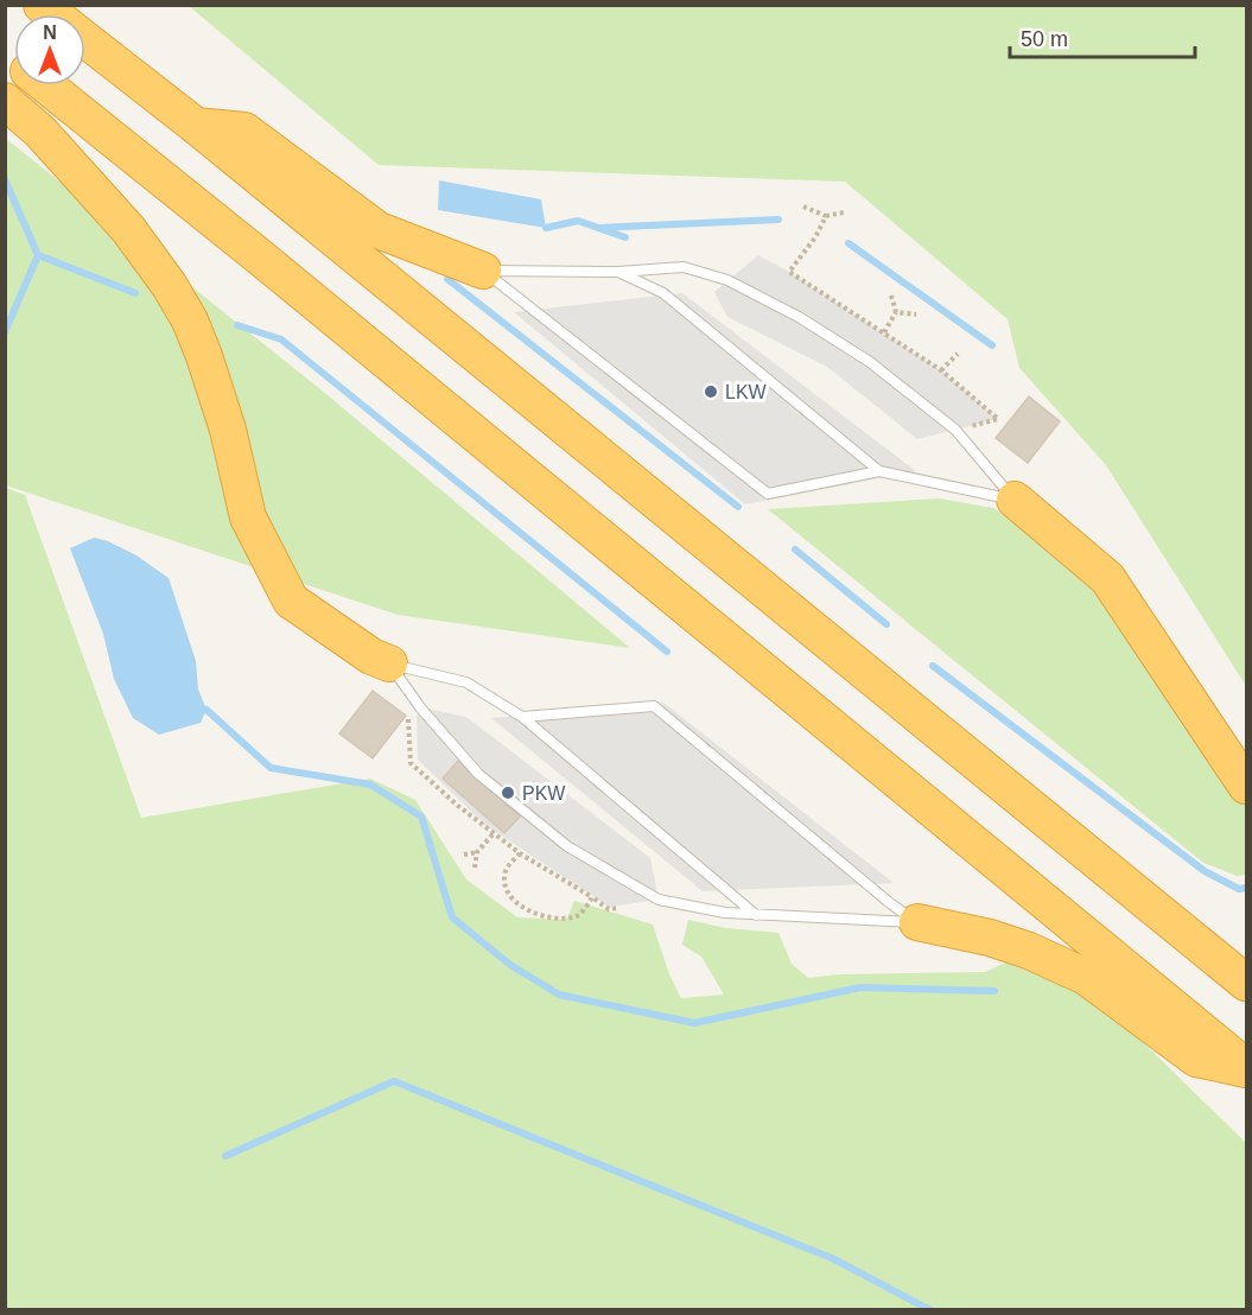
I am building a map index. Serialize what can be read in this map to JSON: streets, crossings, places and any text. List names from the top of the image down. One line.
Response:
{"places":["LKW","PKW"],"scale_bar":"50 m","north":"top"}
